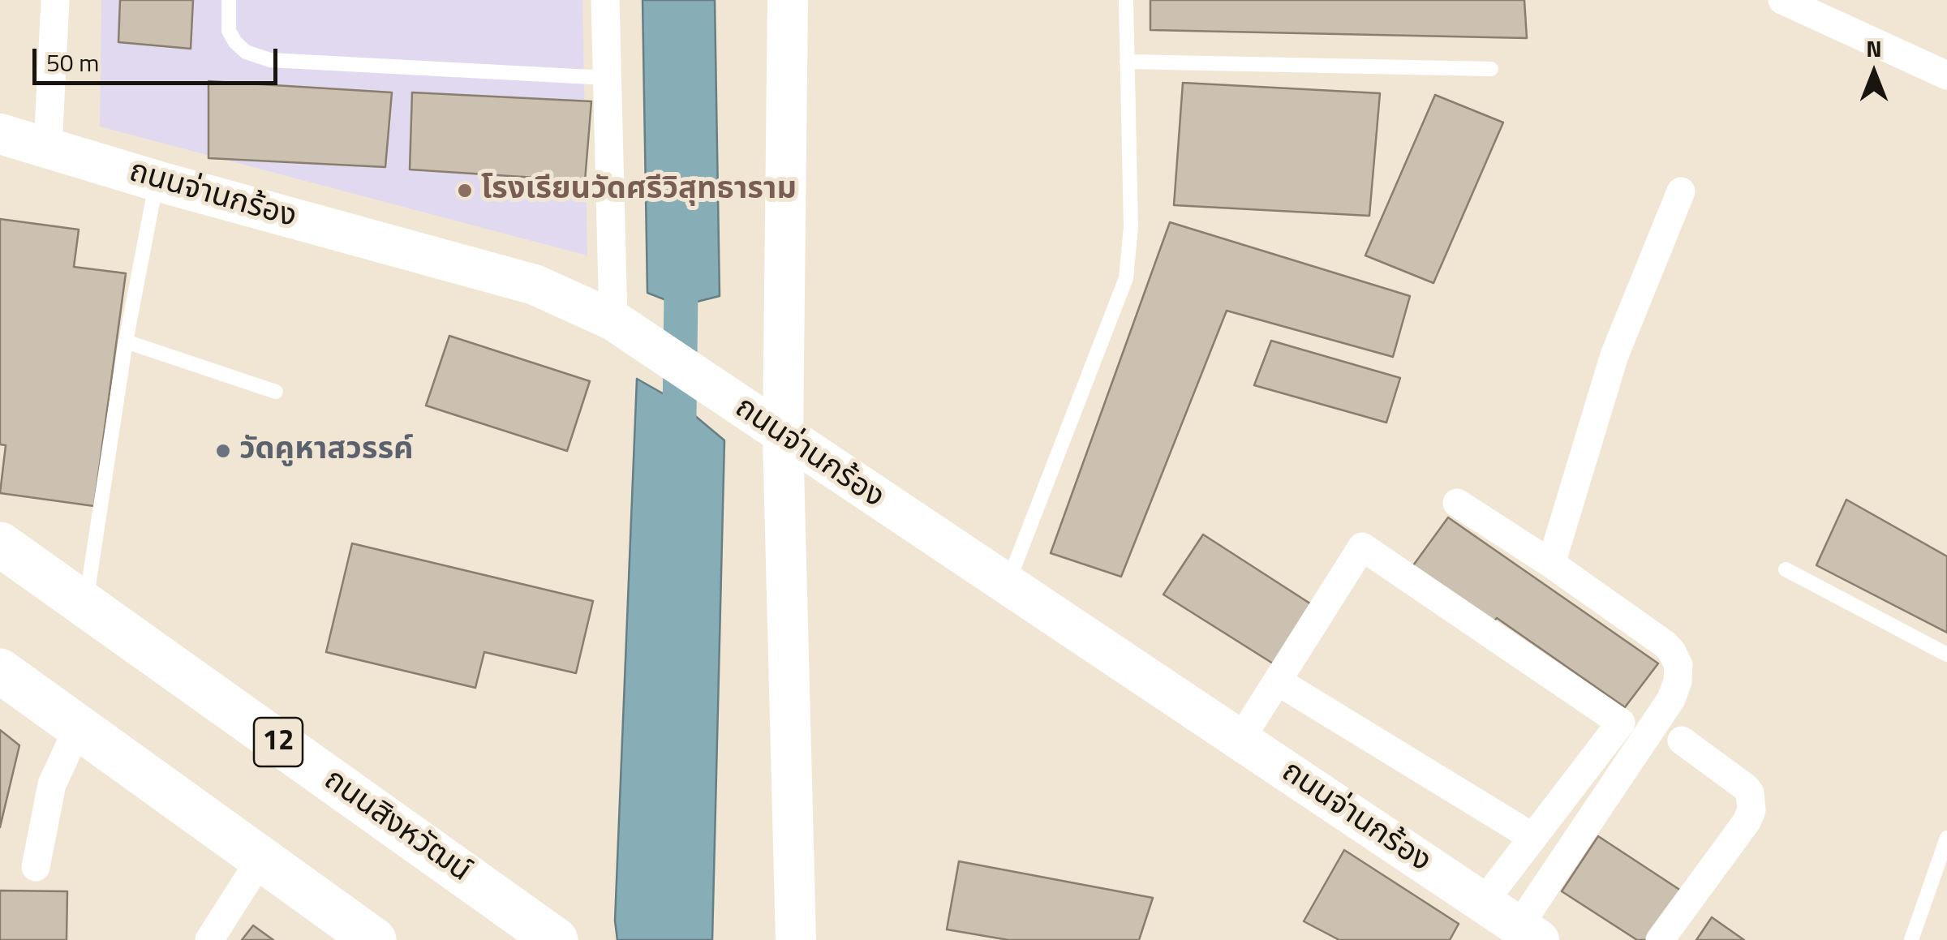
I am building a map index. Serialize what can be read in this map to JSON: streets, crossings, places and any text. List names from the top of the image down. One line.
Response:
{"streets":{"main road":["12","ถนนสิงหวัฒน์"],"street":["ถนนจ่านกร้อง"]},"places":["โรงเรียนวัดศรีวิสุทธาราม","วัดคูหาสวรรค์"],"scale_bar":"50 m","north":"top"}
